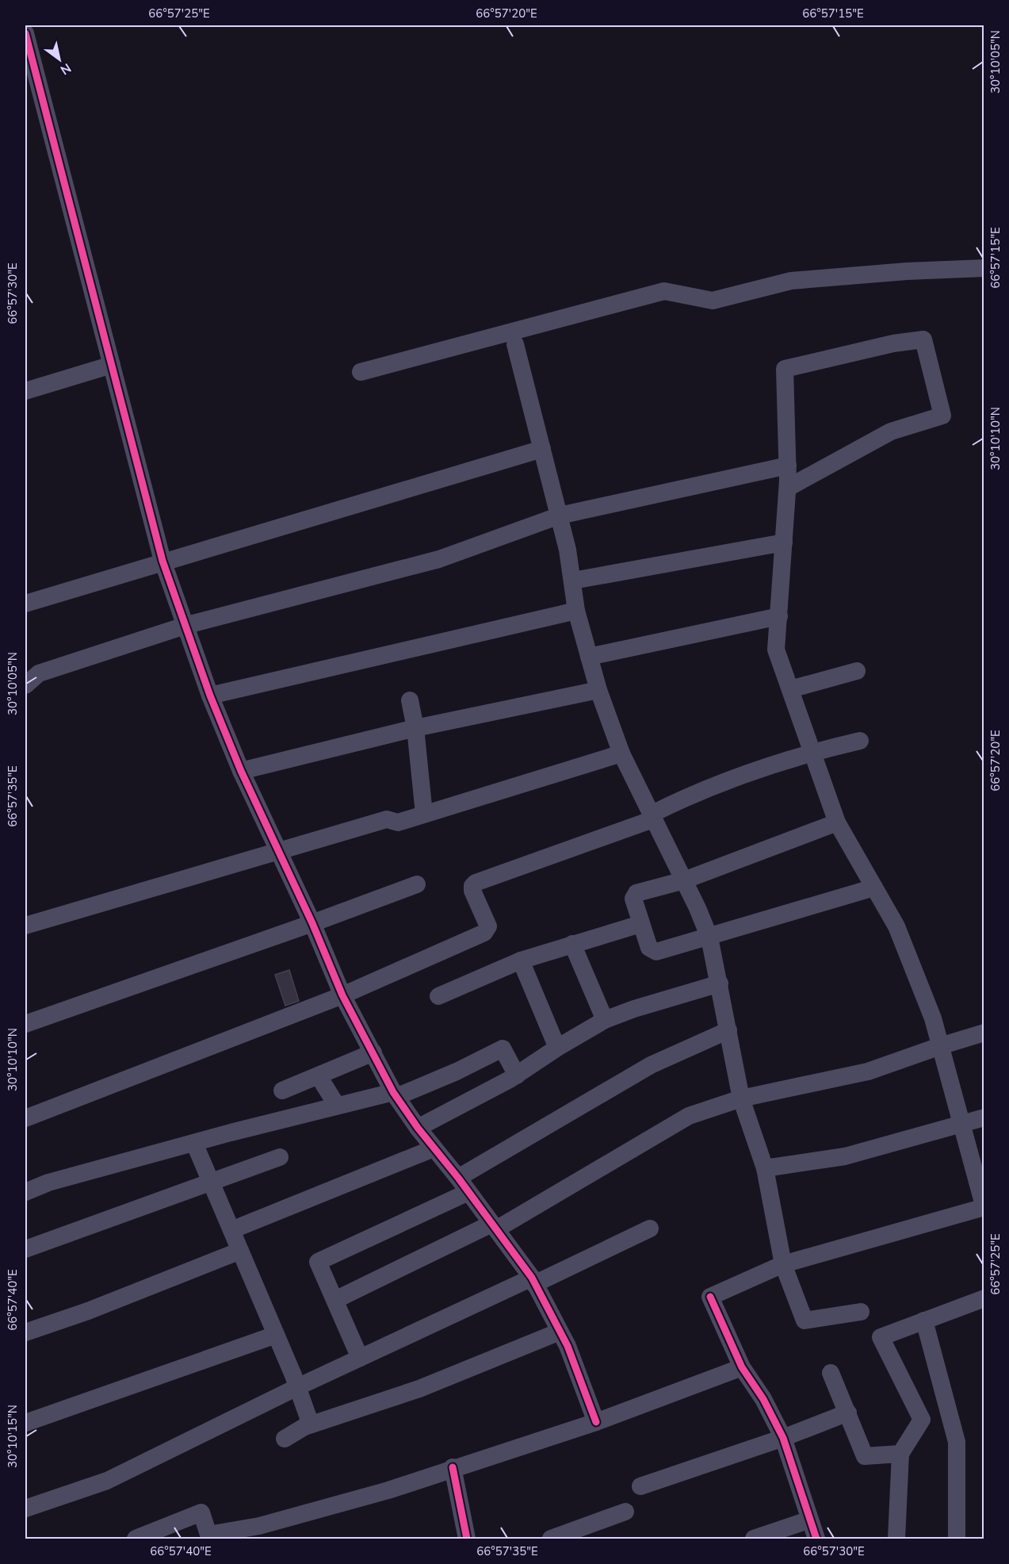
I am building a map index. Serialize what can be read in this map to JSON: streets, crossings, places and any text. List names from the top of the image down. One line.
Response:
{"north":"bottom right","coordinates":["66°57'25\"E","66°57'20\"E","66°57'15\"E","30°10'05\"N","66°57'30\"E","30°10'10\"N","66°57'35\"E","66°57'40\"E","30°10'15\"N"]}
